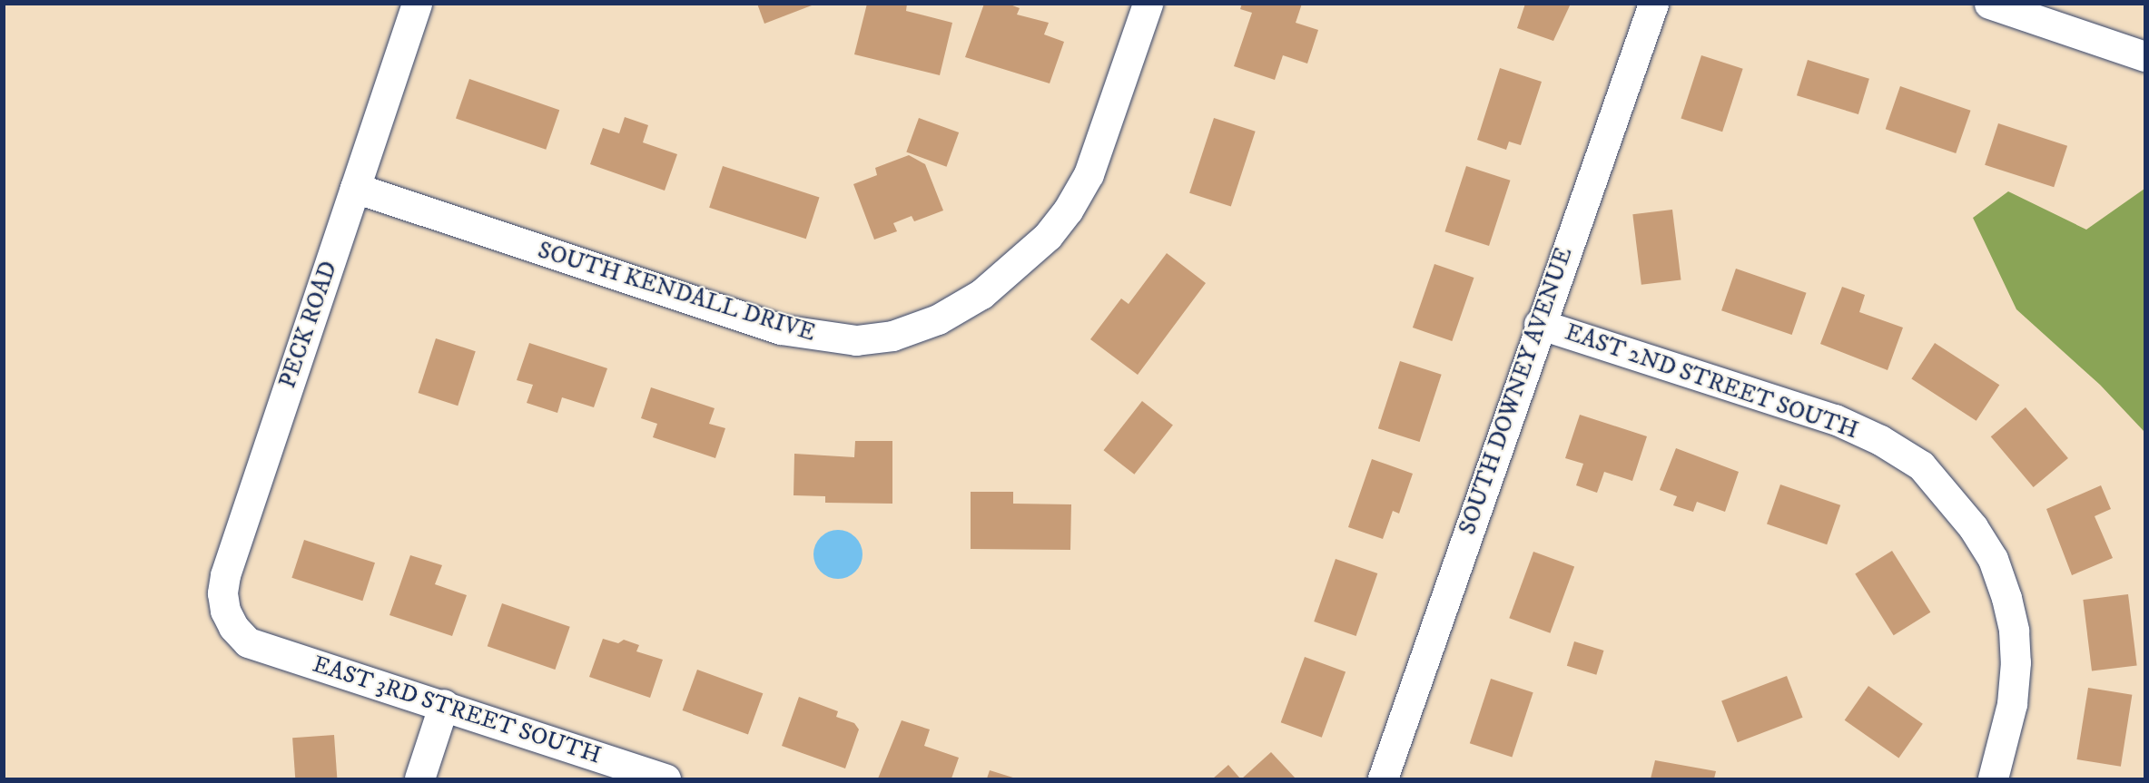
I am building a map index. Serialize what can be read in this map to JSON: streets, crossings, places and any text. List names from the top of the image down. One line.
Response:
{"streets":{"street":["SOUTH KENDALL DRIVE","PECK ROAD","EAST 2ND STREET SOUTH","SOUTH DOWNEY AVENUE","EAST 3RD STREET SOUTH"]},"crossings":[["SOUTH KENDALL DRIVE","PECK ROAD"],["PECK ROAD","EAST 3RD STREET SOUTH"],["EAST 2ND STREET SOUTH","SOUTH DOWNEY AVENUE"]]}
